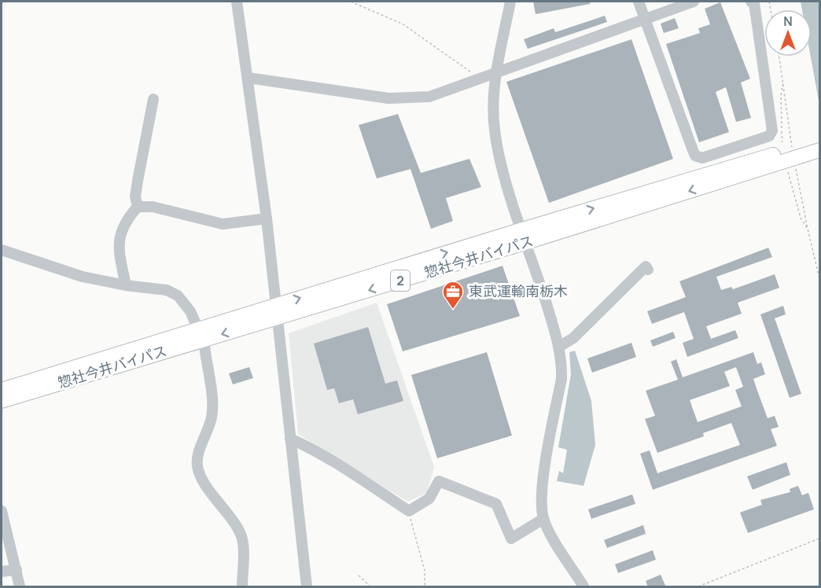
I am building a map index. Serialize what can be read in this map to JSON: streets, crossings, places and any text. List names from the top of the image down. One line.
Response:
{"streets":{"main road":["惣社今井バイパス","2"]},"places":{"office":["東武運輸南栃木"]},"north":"top"}
